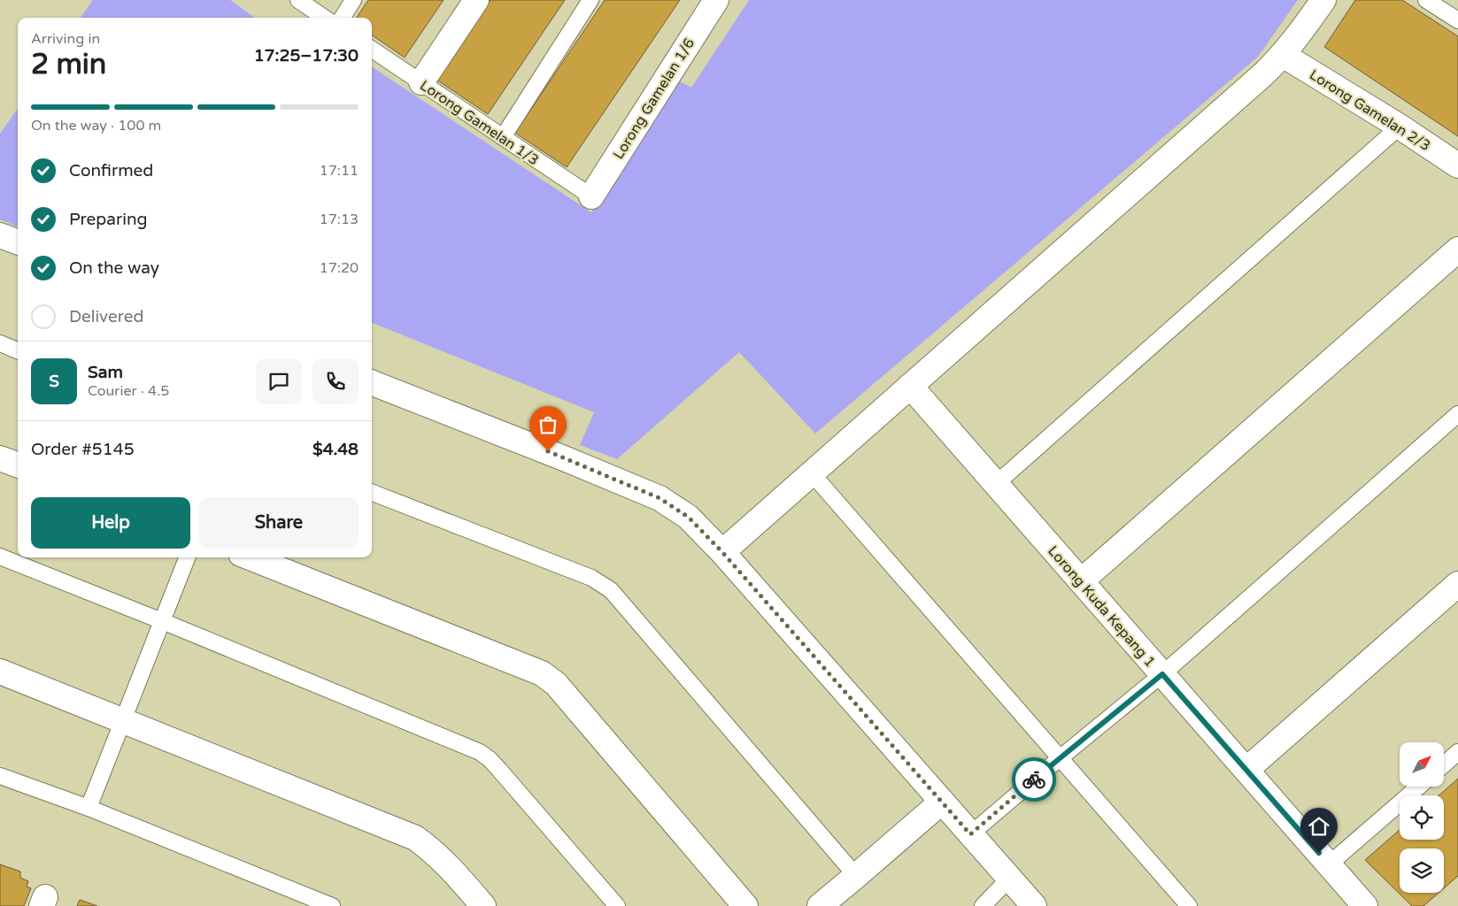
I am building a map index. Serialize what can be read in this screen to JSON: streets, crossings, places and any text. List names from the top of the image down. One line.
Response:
{"streets":{"street":["Lorong Gamelan 1/6","Lorong Gamelan 2/3","Lorong Kuda Kepang 1"],"lane":["Lorong Gamelan 1/3"]},"crossings":[["Lorong Gamelan 1/6","Lorong Gamelan 1/3"]],"north":"top right","page":{"heading":["2 min","Arriving in","17:25–17:30"],"panel":["Sam","Courier · 4.5","Order #5145","$4.48"],"bar":"On the way · 100 m","list":[["Confirmed","17:11"],["Preparing","17:13"],["On the way","17:20"],"Delivered"],"round":"S","buttons":["Help","Share"]}}
